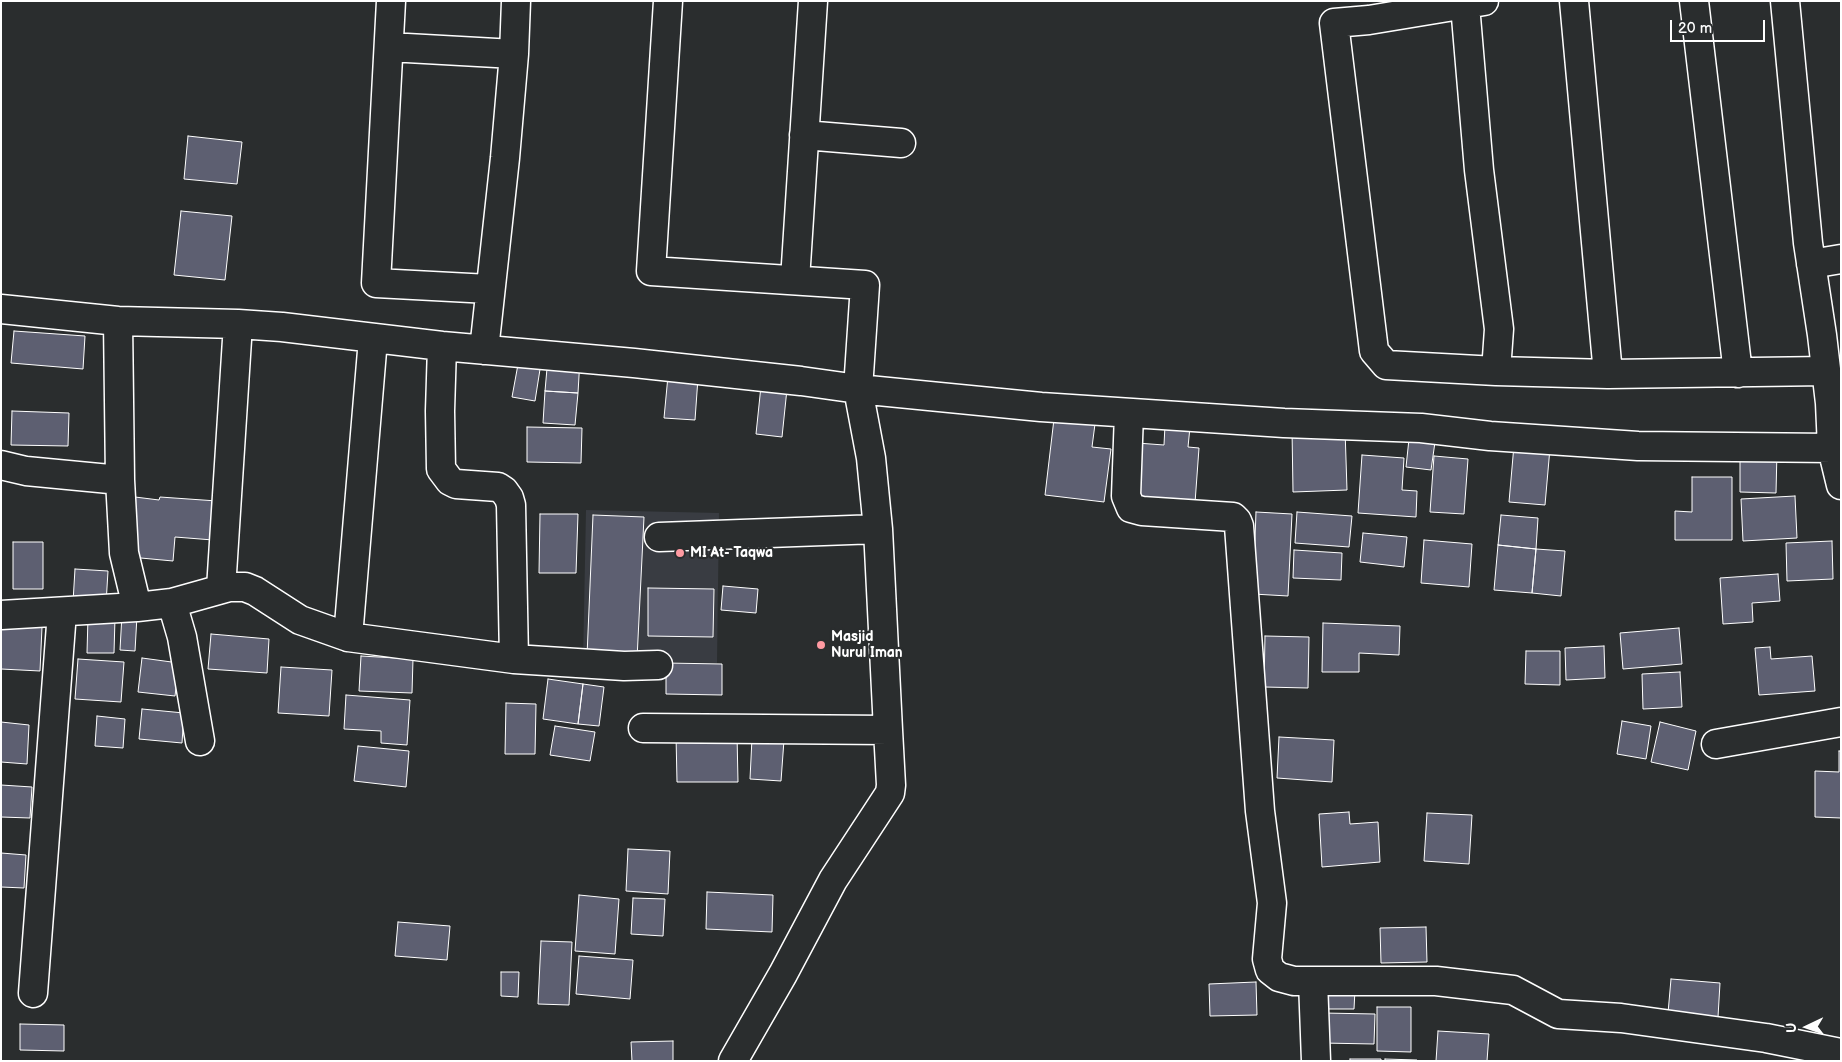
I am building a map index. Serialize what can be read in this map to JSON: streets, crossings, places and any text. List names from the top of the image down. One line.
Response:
{"places":["MI At- Taqwa","Masjid Nurul Iman"],"scale_bar":"20 m","north":"left"}
